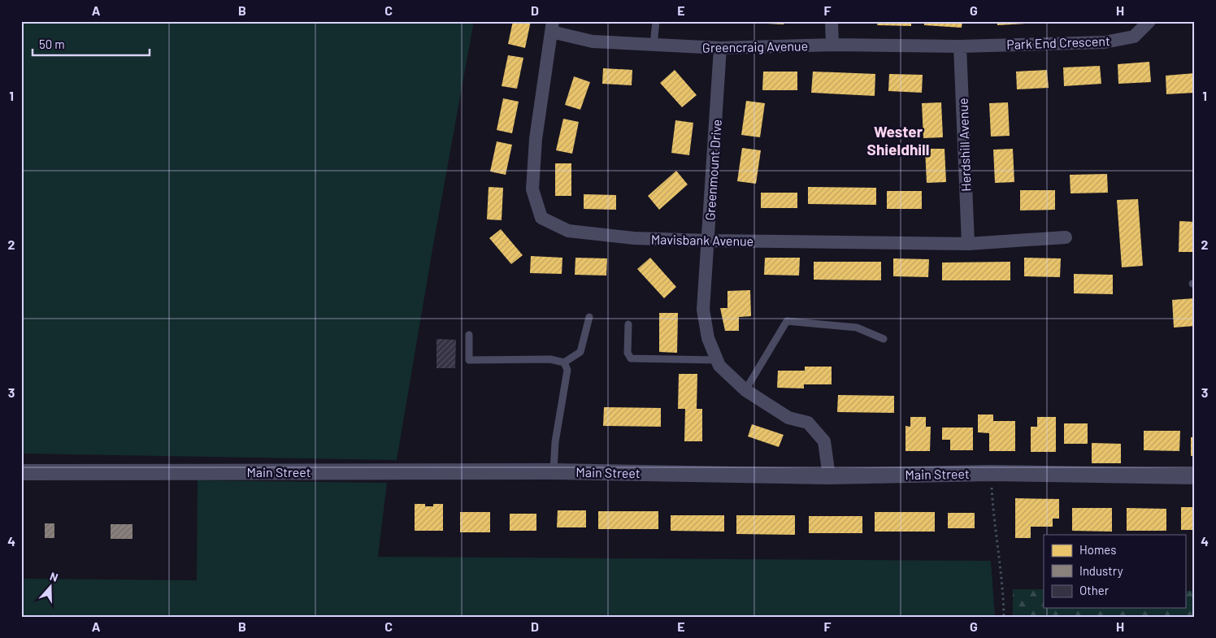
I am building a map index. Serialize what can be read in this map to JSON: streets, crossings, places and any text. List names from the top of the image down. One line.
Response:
{"streets":{"street":["Park End Crescent","Greencraig Avenue","Herdshill Avenue","Greenmount Drive","Mavisbank Avenue","Main Street"]},"crossings":[["Park End Crescent","Greencraig Avenue"],["Park End Crescent","Herdshill Avenue"],["Greencraig Avenue","Herdshill Avenue"],["Greencraig Avenue","Greenmount Drive"],["Greencraig Avenue","Mavisbank Avenue"],["Herdshill Avenue","Mavisbank Avenue"],["Greenmount Drive","Mavisbank Avenue"],["Greenmount Drive","Main Street"]],"districts":["Wester Shieldhill"],"legend":["Homes","Industry","Other"],"scale_bar":"50 m","north":"top","grid":{"columns":["A","B","C","D","E","F","G","H"],"rows":["1","2","3","4"]}}
